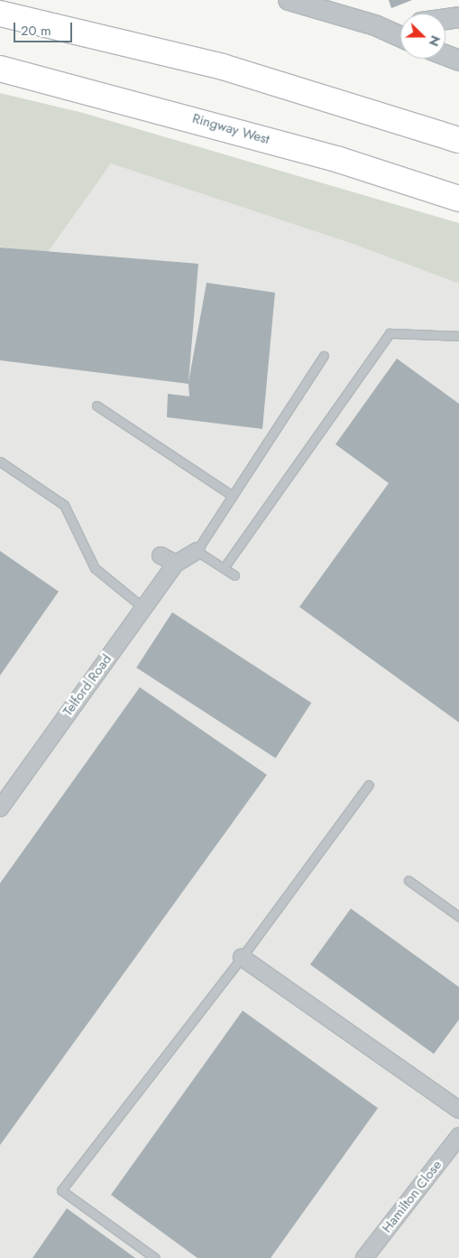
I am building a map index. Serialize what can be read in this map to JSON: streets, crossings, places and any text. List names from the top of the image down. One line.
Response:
{"streets":{"main road":["Ringway West"],"street":["Telford Road","Hamilton Close"]},"scale_bar":"20 m","north":"right"}
